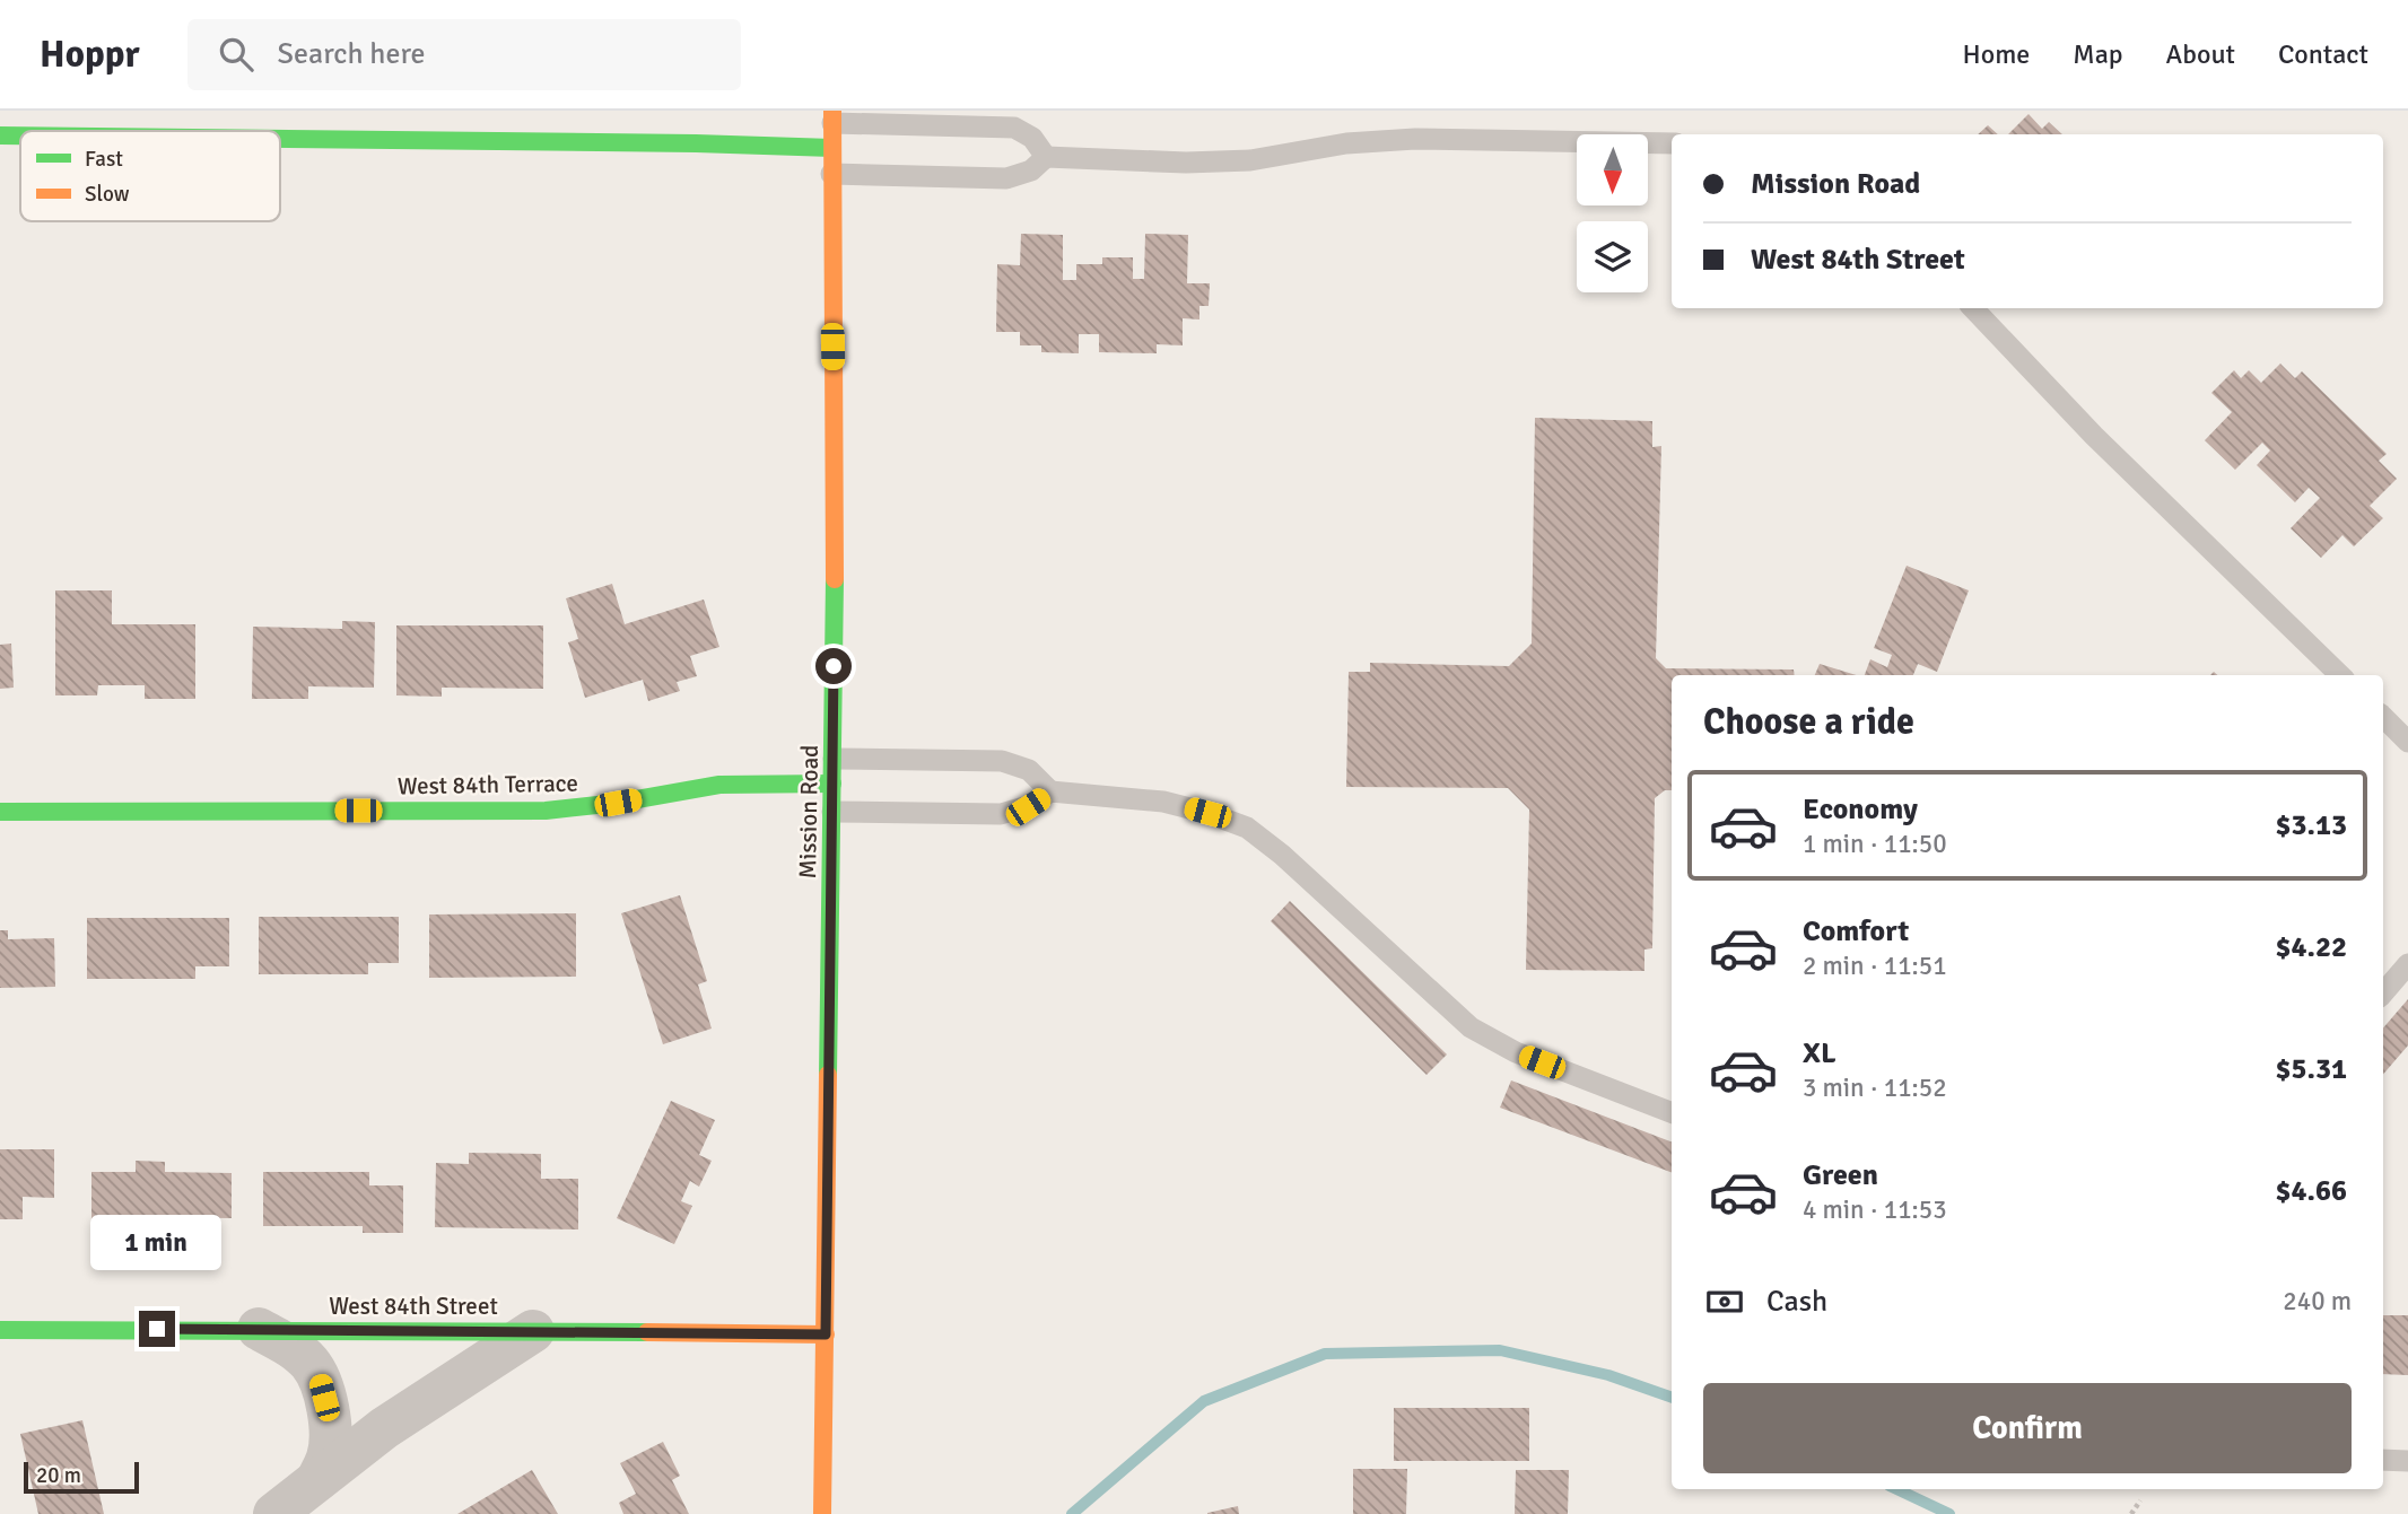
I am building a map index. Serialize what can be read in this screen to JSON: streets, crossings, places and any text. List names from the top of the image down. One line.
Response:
{"streets":{"street":["West 84th Terrace","Mission Road","West 84th Street"]},"crossings":[["West 84th Terrace","Mission Road"],["Mission Road","West 84th Street"]],"legend":["Fast","Slow"],"scale_bar":"20 m","north":"bottom","page":{"header":"Hoppr","search":"Search here","nav":["Home","Map","About","Contact"],"banner":["Mission Road","West 84th Street"],"heading":"Choose a ride","list":[{"name":"Economy","note":"1 min · 11:50","value":"$3.13"},{"name":"Comfort","note":"2 min · 11:51","value":"$4.22"},{"name":"XL","note":"3 min · 11:52","value":"$5.31"},{"name":"Green","note":"4 min · 11:53","value":"$4.66"}],"bubble":"1 min","pay":["Cash","240 m"],"buttons":"Confirm","scale":"20 m"}}
